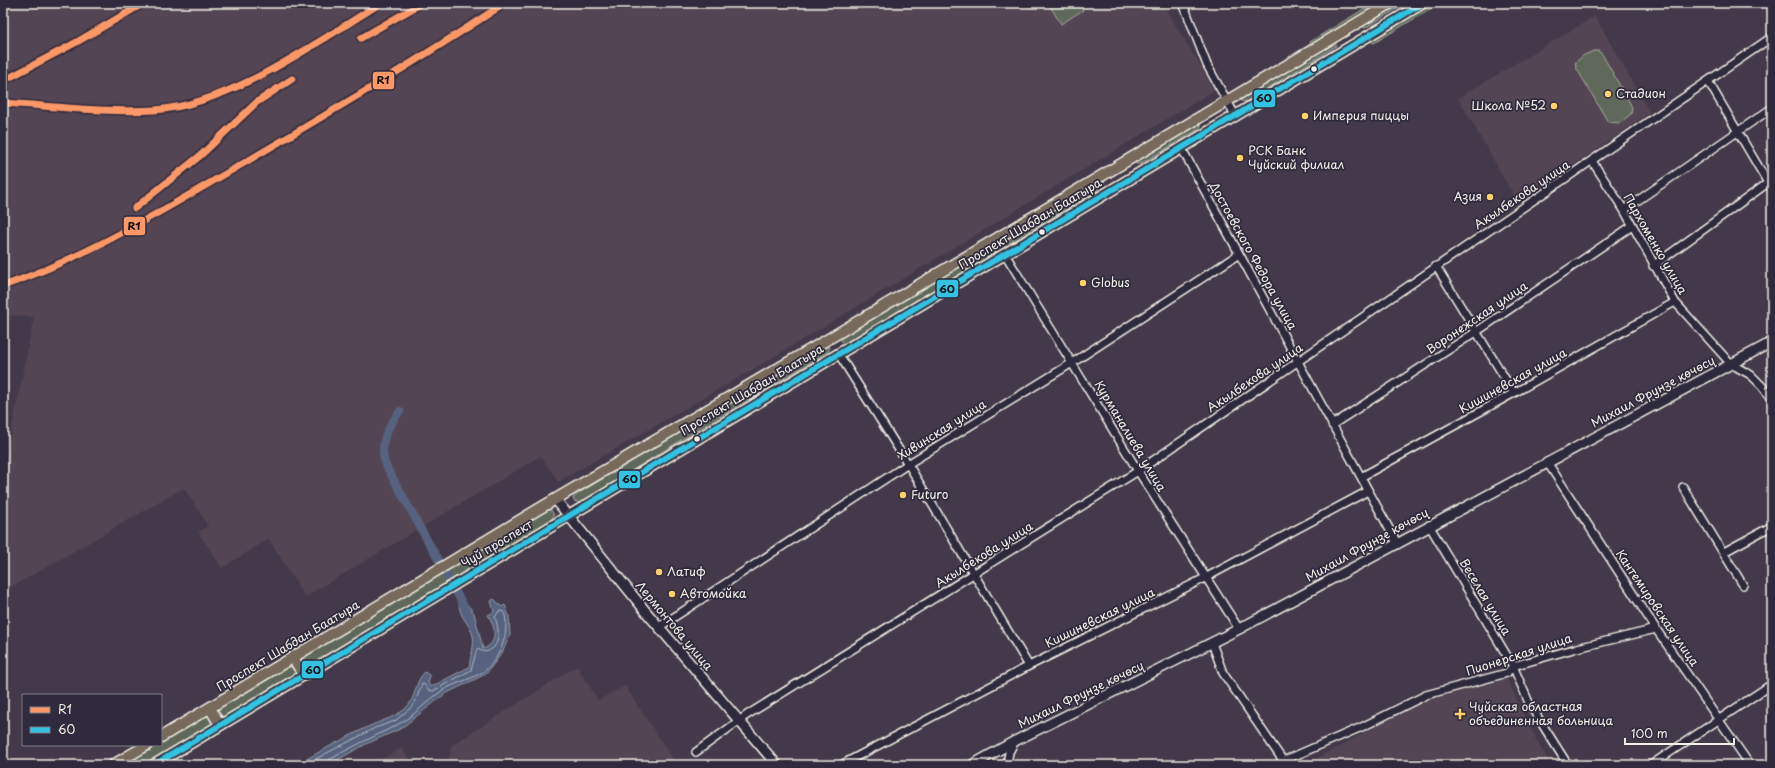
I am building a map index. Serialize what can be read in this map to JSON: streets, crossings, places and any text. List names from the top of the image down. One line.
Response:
{"streets":{"main road":["Проспект Шабдан Баатыра","Михаил Фрунзе көчөсү","Чуй проспект","Лермонтова улица"],"street":["Акылбекова улица","Пархоменко улица","Достоевского Федора улица","Воронежская улица","Кишиневская улица","Хивинская улица","Курманалиева улица","Веселая улица","Кантемировская улица","Пионерская улица"]},"crossings":[["Акылбекова улица","Пархоменко улица"],["Акылбекова улица","Достоевского Федора улица"],["Акылбекова улица","Курманалиева улица"],["Акылбекова улица","Лермонтова улица"],["Проспект Шабдан Баатыра","Достоевского Федора улица"],["Проспект Шабдан Баатыра","Курманалиева улица"],["Проспект Шабдан Баатыра","Чуй проспект"],["Проспект Шабдан Баатыра","Лермонтова улица"],["Пархоменко улица","Воронежская улица"],["Пархоменко улица","Кишиневская улица"],["Пархоменко улица","Михаил Фрунзе көчөсү"],["Достоевского Федора улица","Воронежская улица"],["Достоевского Федора улица","Кишиневская улица"],["Достоевского Федора улица","Михаил Фрунзе көчөсү"],["Достоевского Федора улица","Хивинская улица"],["Кишиневская улица","Курманалиева улица"],["Михаил Фрунзе көчөсү","Курманалиева улица"],["Михаил Фрунзе көчөсү","Веселая улица"],["Михаил Фрунзе көчөсү","Кантемировская улица"],["Хивинская улица","Курманалиева улица"],["Хивинская улица","Лермонтова улица"],["Чуй проспект","Лермонтова улица"],["Веселая улица","Пионерская улица"],["Кантемировская улица","Пионерская улица"]],"places":{"other":["Стадион","Школа №52","Империя пиццы","РСК Банк Чуйский филиал","Азия","Globus","Futuro","Латиф","Автомойка"],"health":["Чуйская областная объединенная больница"]},"lines":["transit line R1","transit line 60"],"legend":["R1","60"],"scale_bar":"100 m"}
